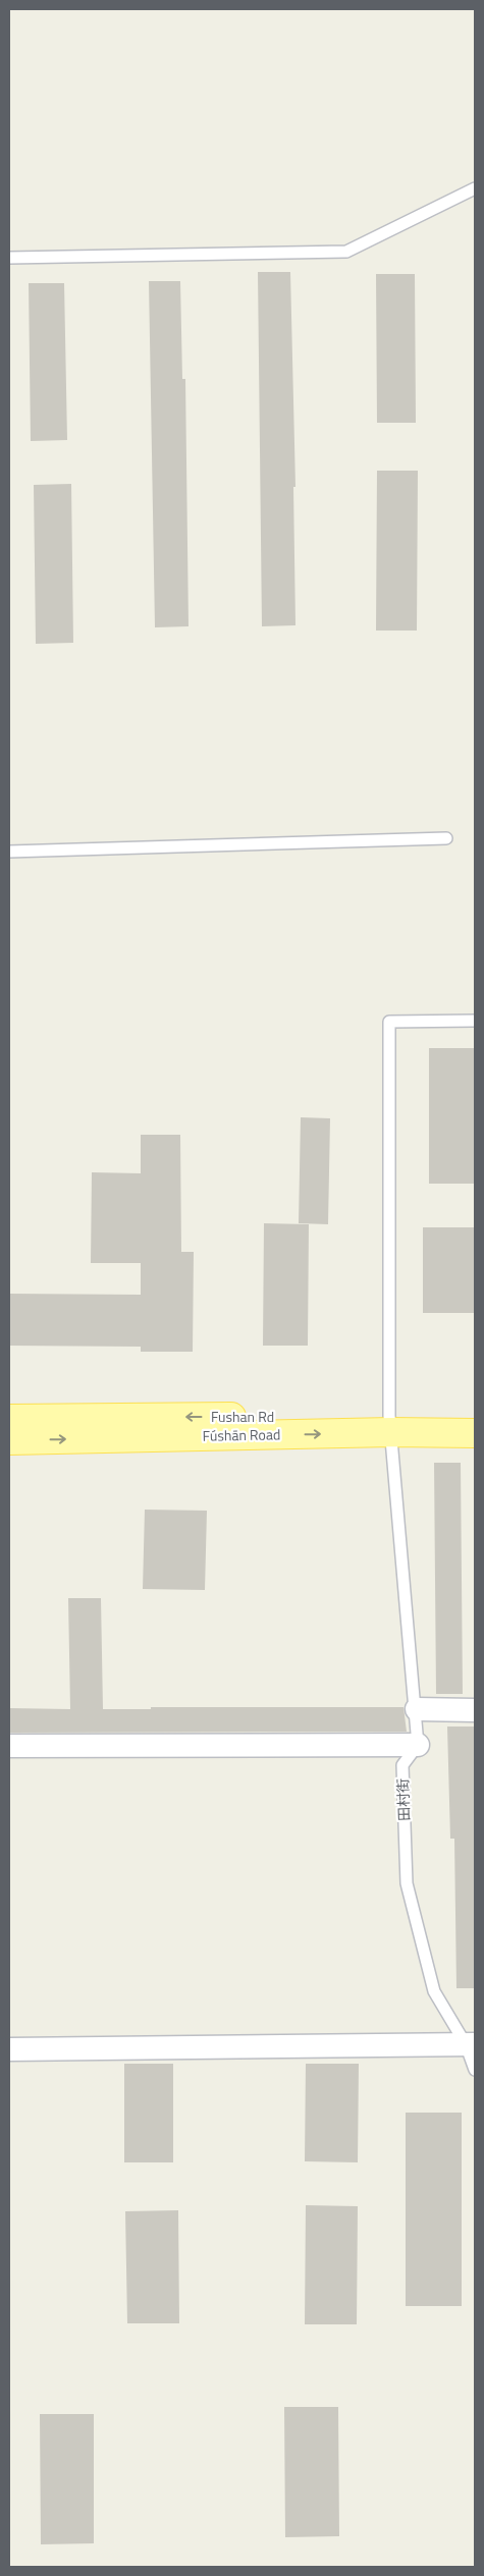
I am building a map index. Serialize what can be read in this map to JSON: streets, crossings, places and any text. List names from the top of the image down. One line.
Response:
{"streets":{"main road":["Fushan Rd","Fúshān Road"],"lane":["田村街"]},"crossings":[["Fushan Rd","Fúshān Road"]],"one_way":["Fushan Rd","Fúshān Road"]}
